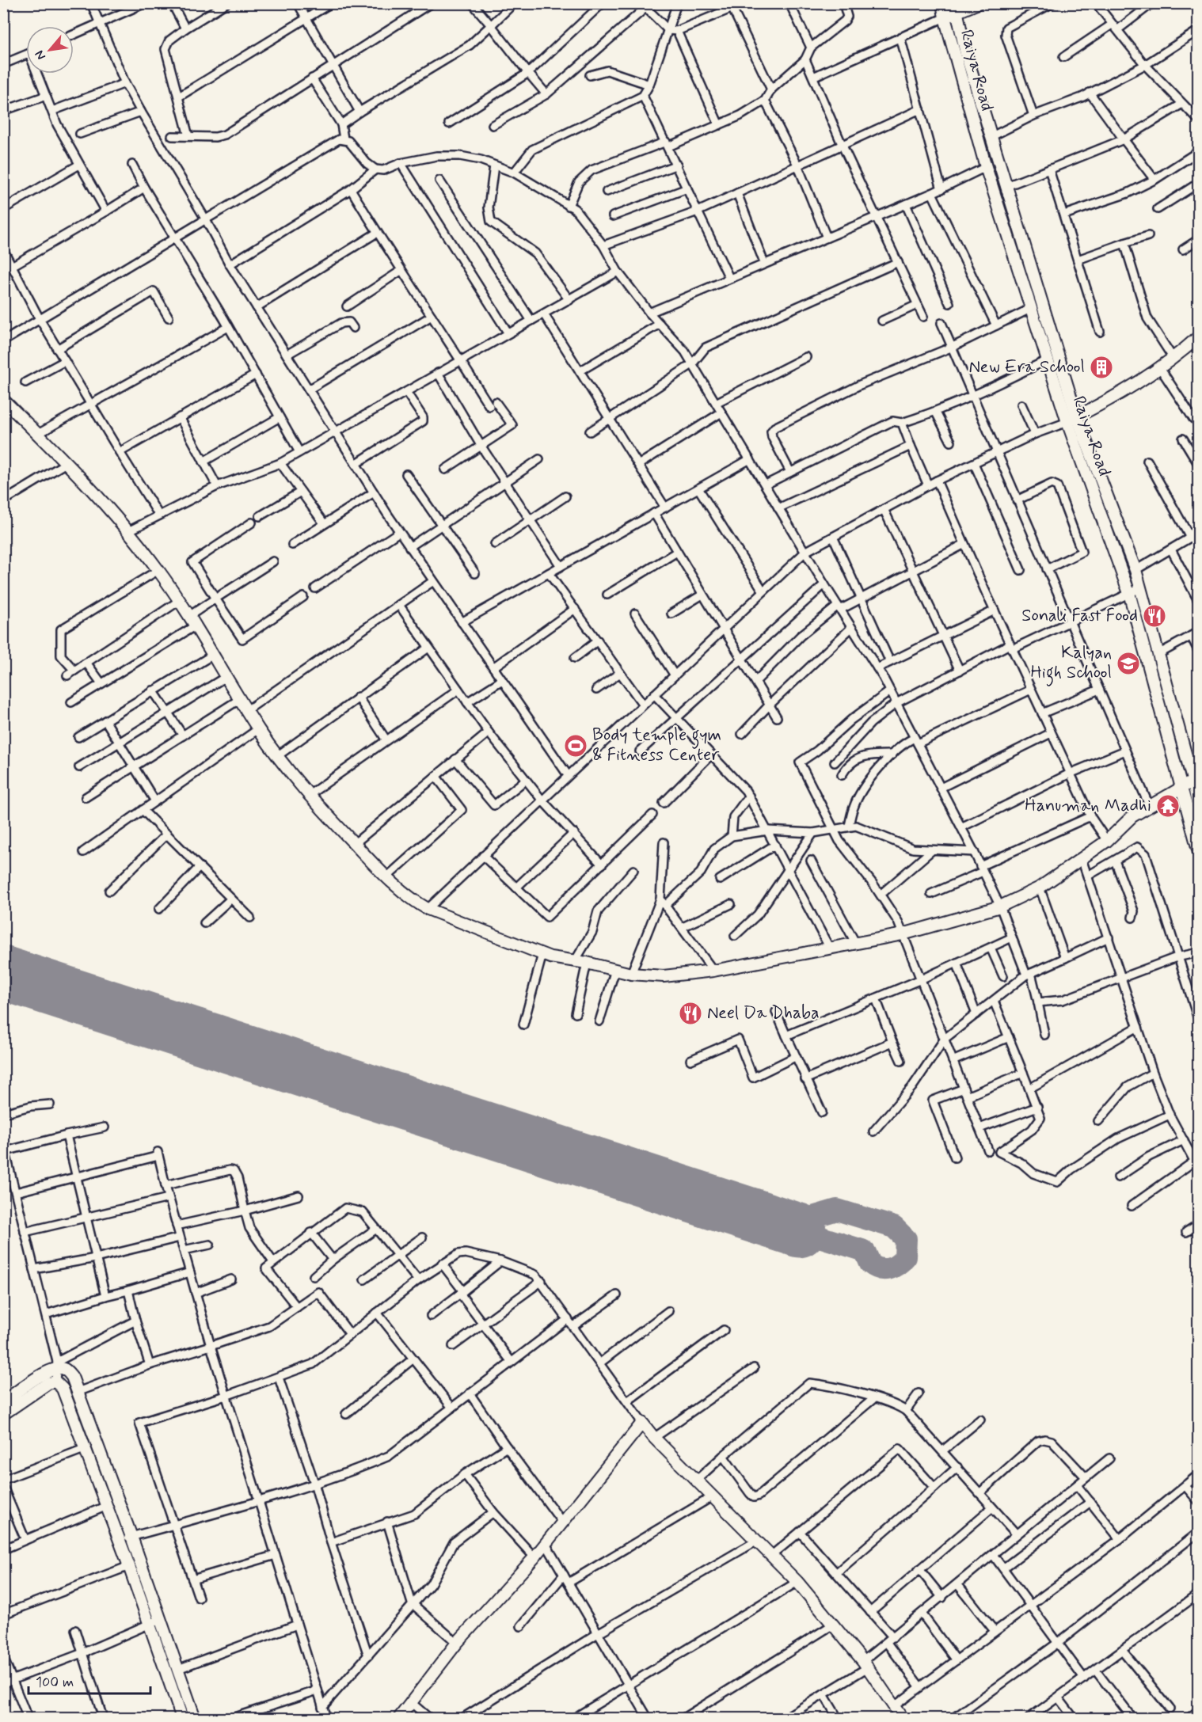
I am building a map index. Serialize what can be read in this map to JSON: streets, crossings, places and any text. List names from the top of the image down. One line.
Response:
{"streets":{"street":["Raiya Road"]},"places":{"building":["New Era School"],"restaurant":["Sonali Fast Food","Neel Da Dhaba"],"school or university":["Kalyan High School"],"sports":["Body temple gym & Fitness Center"],"temple":["Hanuman Madhi"]},"scale_bar":"100 m","north":"bottom left"}
